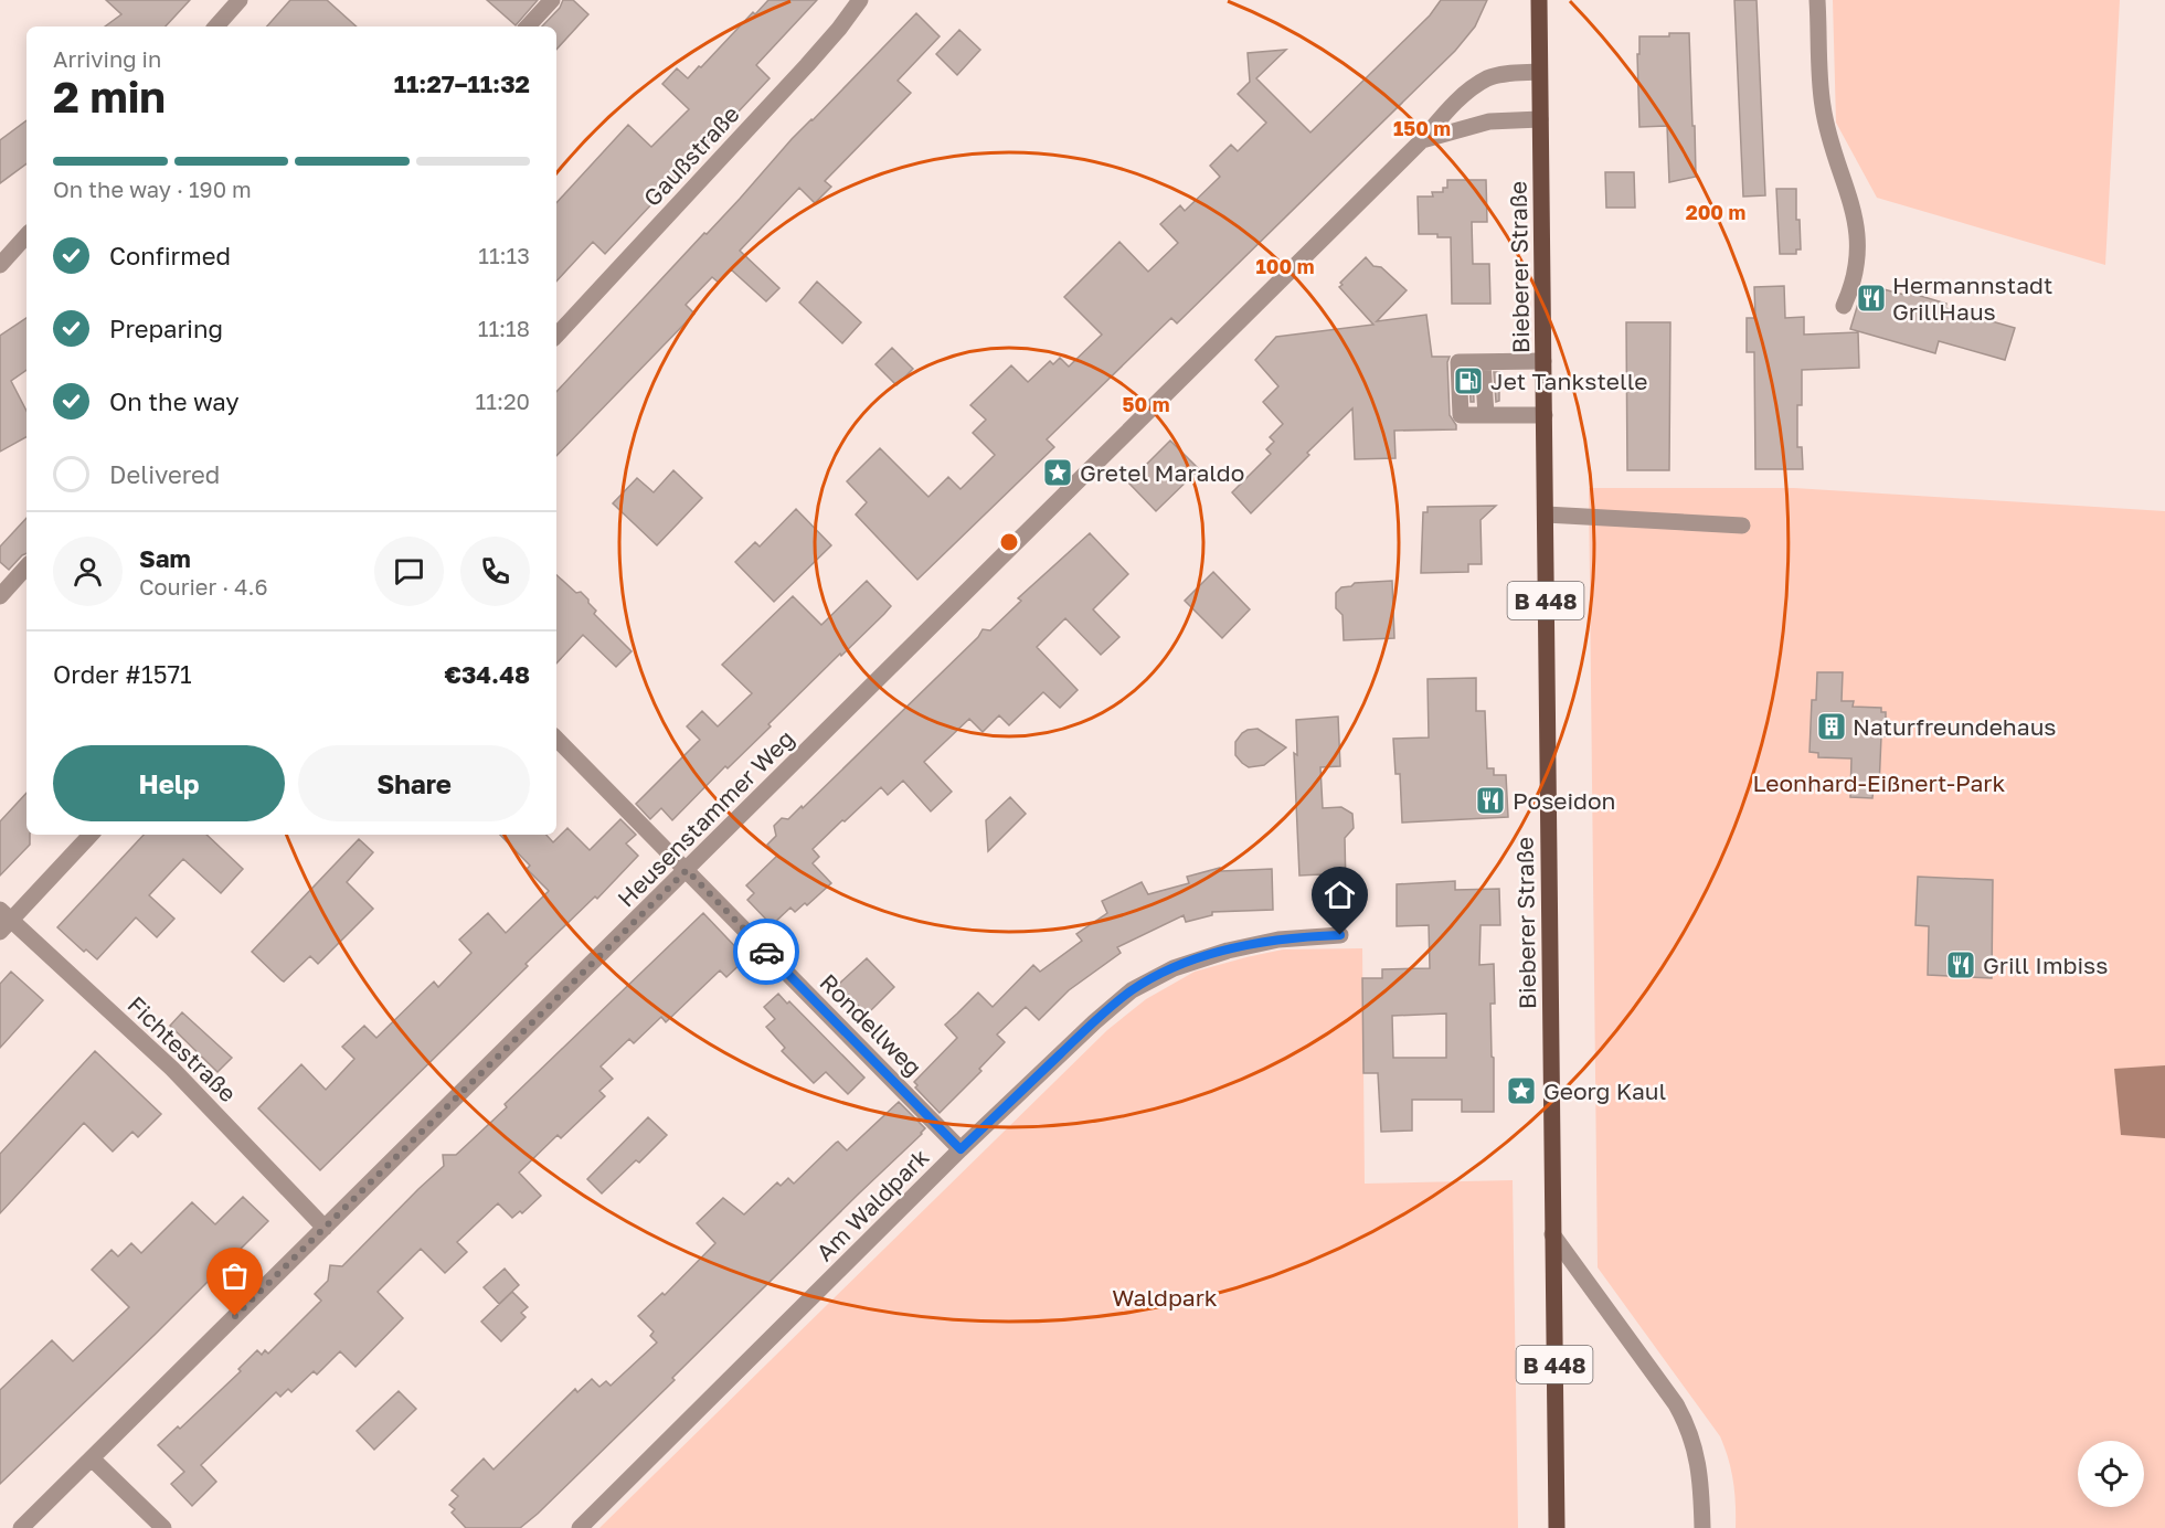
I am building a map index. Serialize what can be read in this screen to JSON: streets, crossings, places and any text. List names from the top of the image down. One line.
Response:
{"streets":{"main road":["Bieberer Straße","B 448"],"street":["Gaußstraße","Heusenstammer Weg","Rondellweg","Fichtestraße","Am Waldpark"]},"crossings":[["Bieberer Straße","Heusenstammer Weg"],["Heusenstammer Weg","Rondellweg"],["Heusenstammer Weg","Fichtestraße"],["Rondellweg","Am Waldpark"]],"parks":["Leonhard-Eißnert-Park","Waldpark"],"places":{"restaurant":["Hermannstadt GrillHaus","Poseidon","Grill Imbiss"],"fuel station":["Jet Tankstelle"],"place":["Gretel Maraldo","Georg Kaul"],"building":["Naturfreundehaus"]},"page":{"heading":["2 min","Arriving in","11:27–11:32"],"panel":["Sam","Courier · 4.6","Order #1571","€34.48"],"bar":"On the way · 190 m","list":[["Confirmed","11:13"],["Preparing","11:18"],["On the way","11:20"],"Delivered"],"buttons":["Help","Share"]},"rings":["150 m","200 m","100 m","50 m"]}
